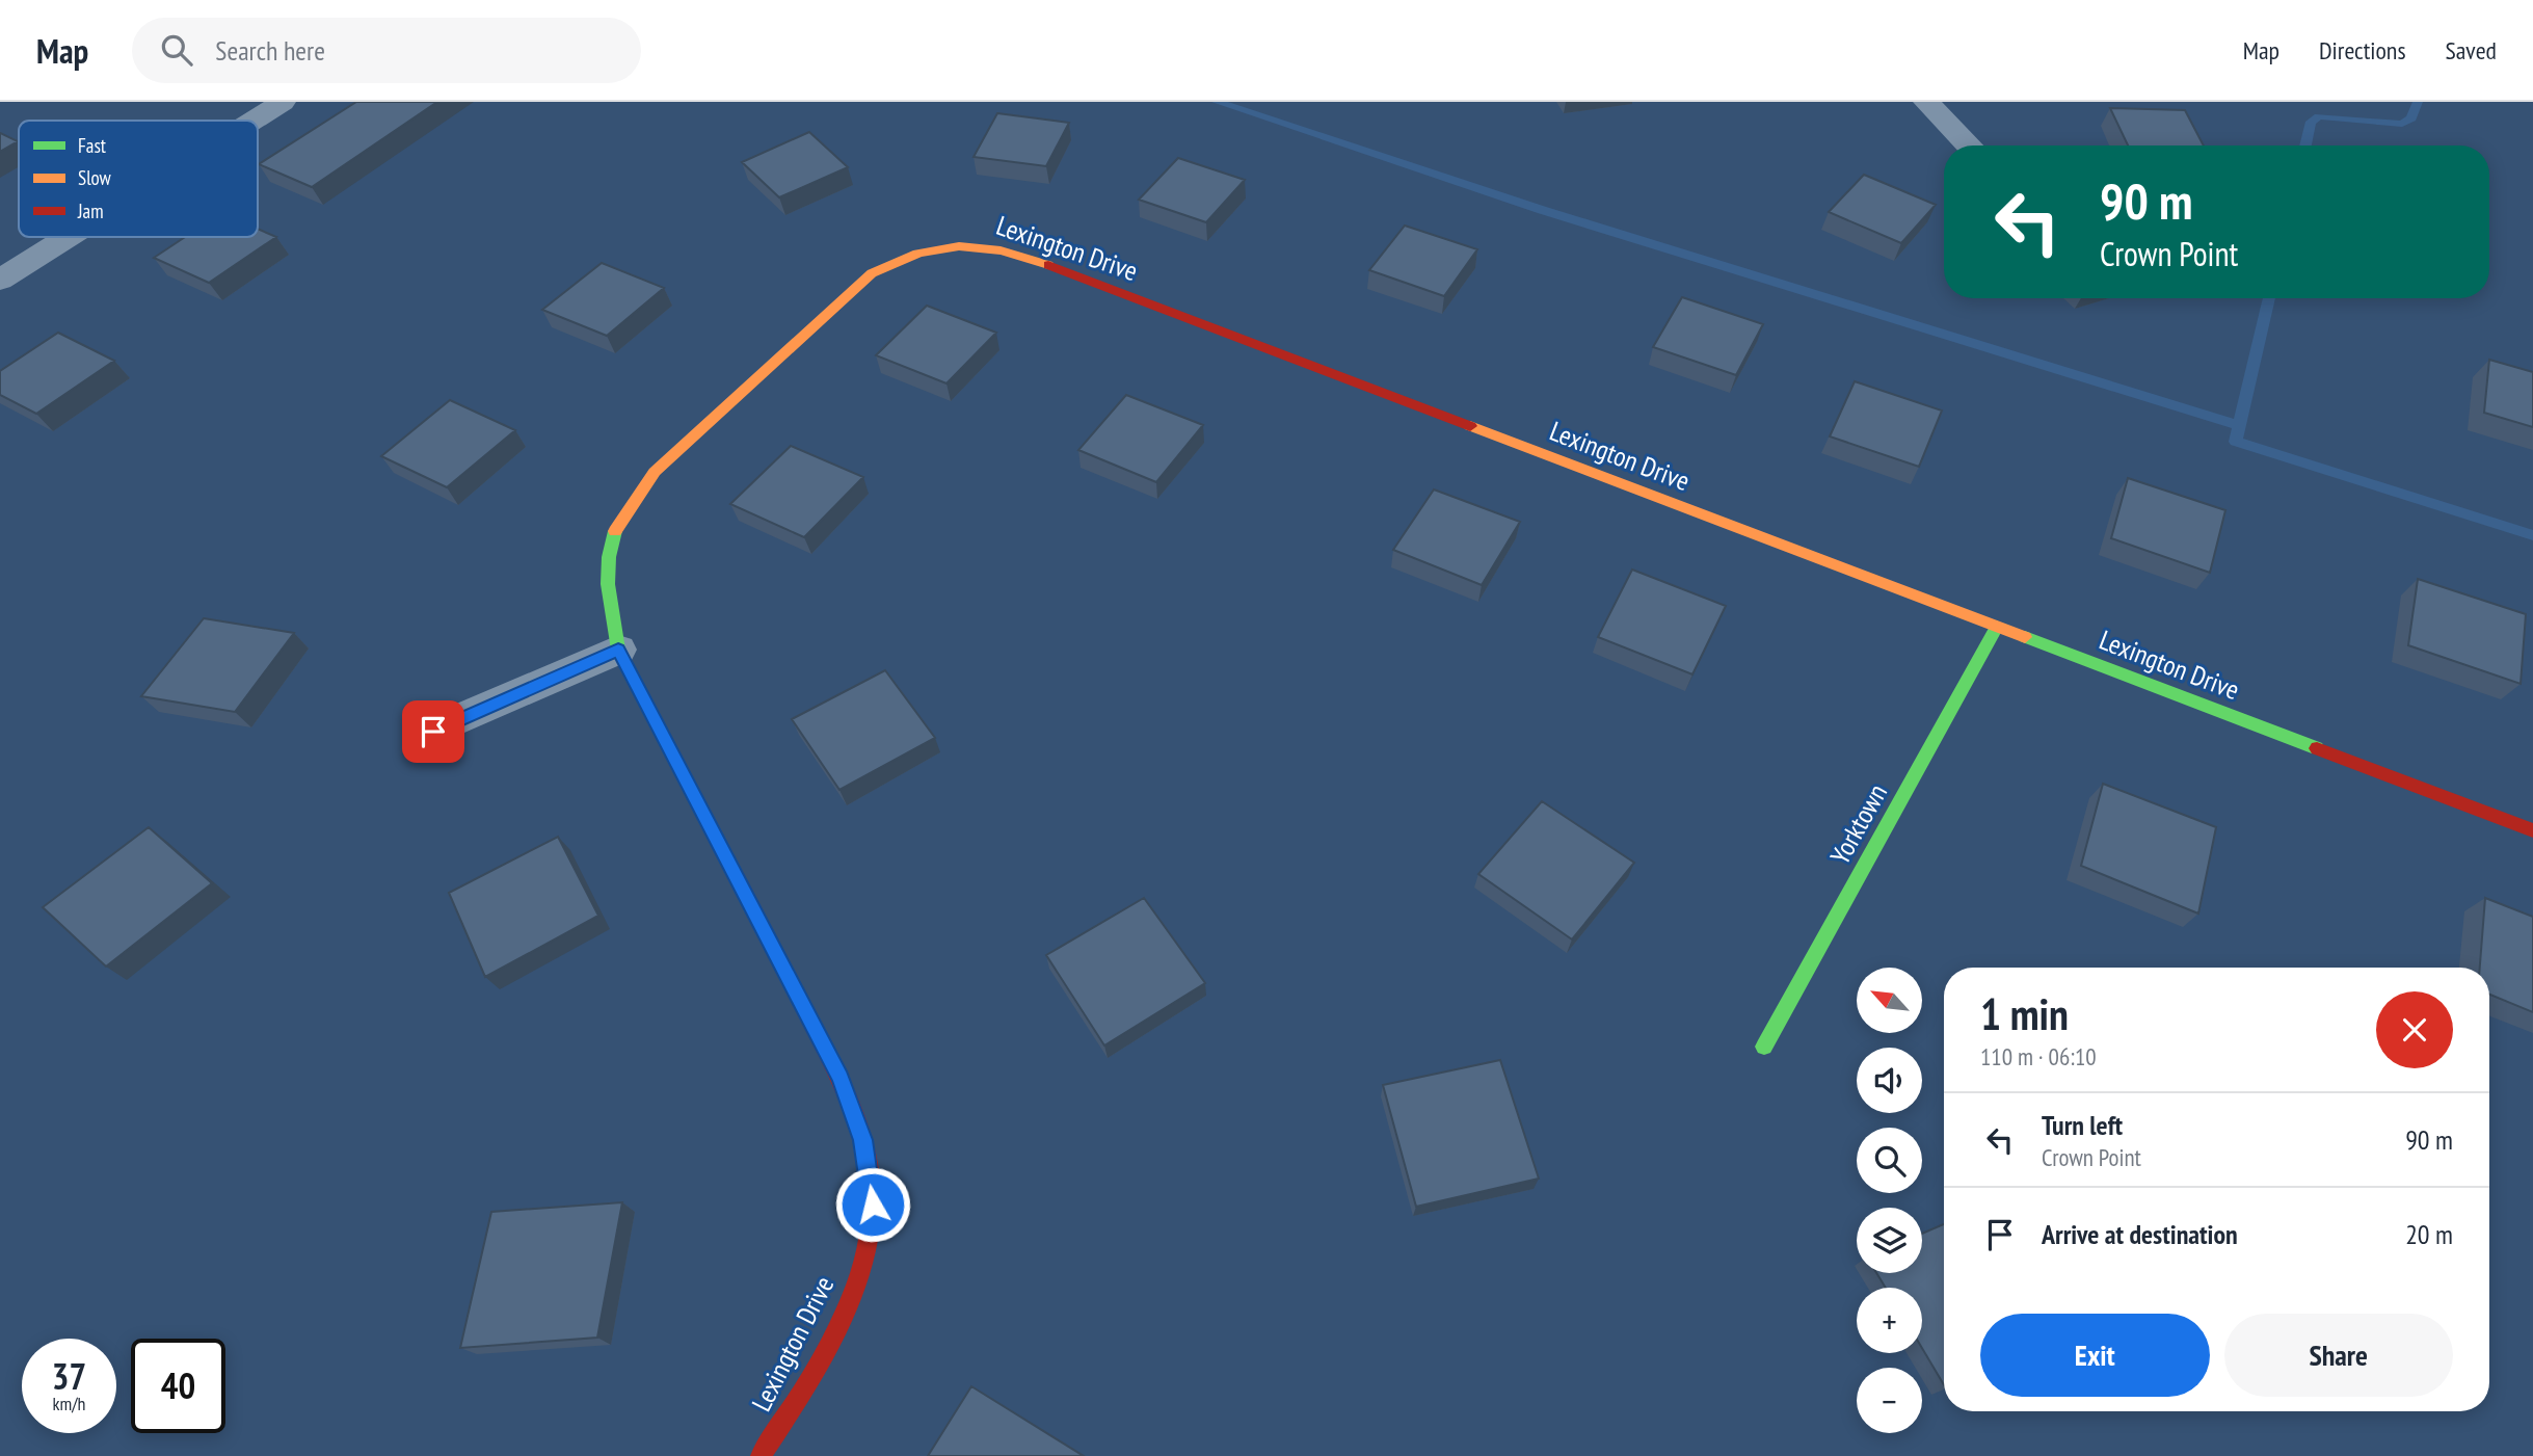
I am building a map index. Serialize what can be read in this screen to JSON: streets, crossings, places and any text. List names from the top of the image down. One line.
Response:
{"streets":{"street":["Lexington Drive","Yorktown"]},"crossings":[["Lexington Drive","Yorktown"]],"legend":["Fast","Slow","Jam"],"north":"top left","page":{"header":"Map","search":"Search here","nav":["Map","Directions","Saved"],"turn":["90 m","Crown Point"],"map_buttons":["+","−"],"heading":["1 min","110 m · 06:10"],"list":[{"name":"Turn left","note":"Crown Point","value":"90 m"},{"name":"Arrive at destination","value":"20 m"}],"buttons":["Exit","Share"],"speed":"37 km/h","limit":"40"}}
